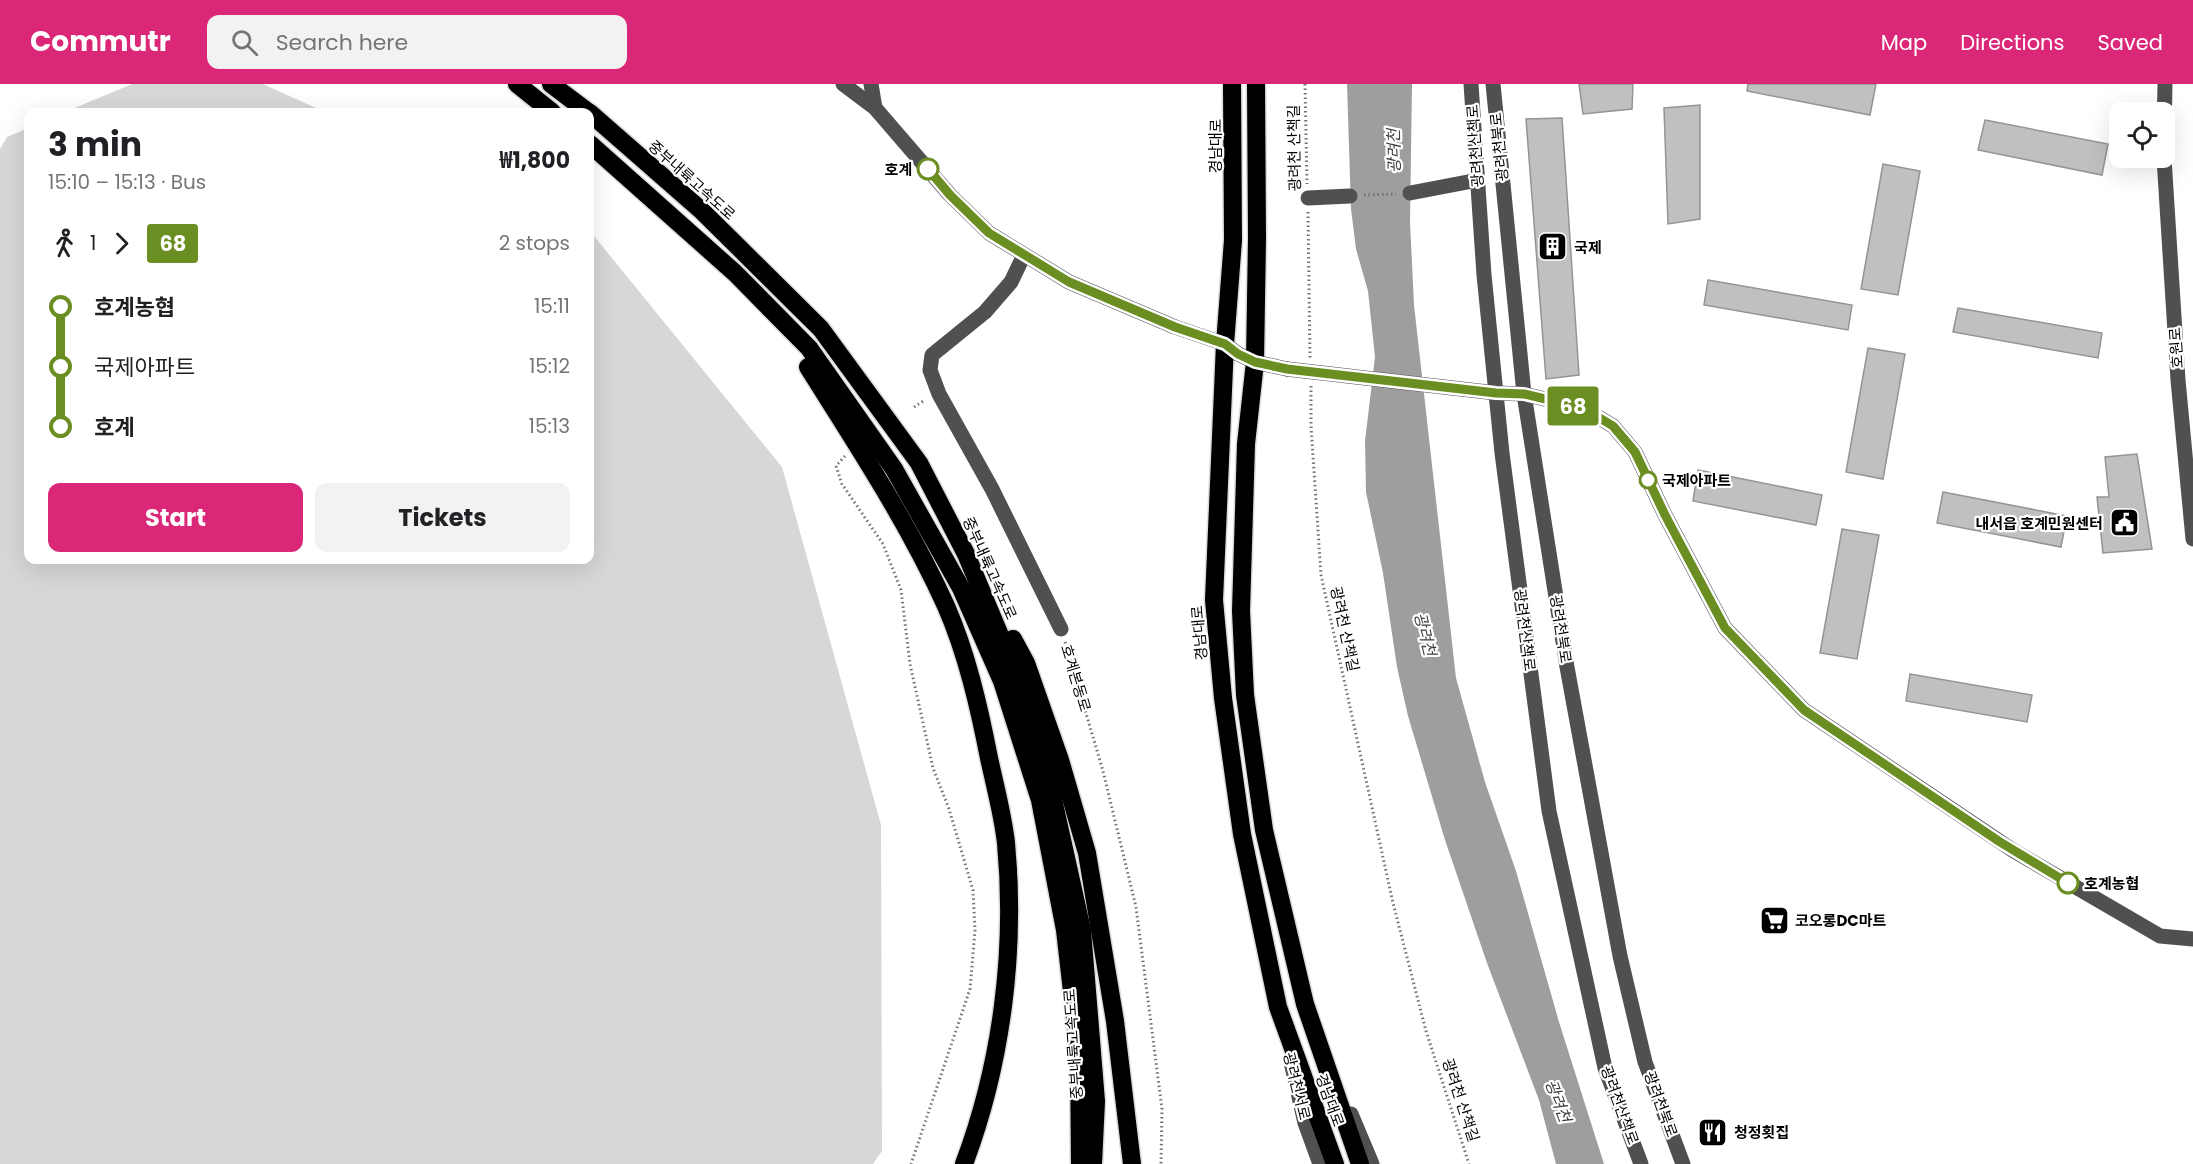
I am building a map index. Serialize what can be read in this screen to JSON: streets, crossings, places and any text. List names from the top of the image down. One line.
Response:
{"streets":{"highway":["경남대로","중부내륙고속도로"],"street":["광려천산책로","광려천북로","호원로","호계본동로","광려천서로"],"path":["광려천 산책길"]},"crossings":[["경남대로","광려천서로"]],"water":["광려천"],"places":{"other":["호계","국제아파트","호계농협"],"building":["국제"],"public building":["내서읍 호계민원센터"],"supermarket":["코오롱DC마트"],"restaurant":["청정횟집"]},"lines":["bus line 68"],"page":{"header":"Commutr","search":"Search here","nav":["Map","Directions","Saved"],"on_map":"68","heading":["3 min","15:10 – 15:13 · Bus","₩1,800"],"legs":["1","68","2 stops"],"list":[{"name":"호계농협","value":"15:11"},{"name":"국제아파트","value":"15:12"},{"name":"호계","value":"15:13"}],"buttons":["Start","Tickets"]}}
